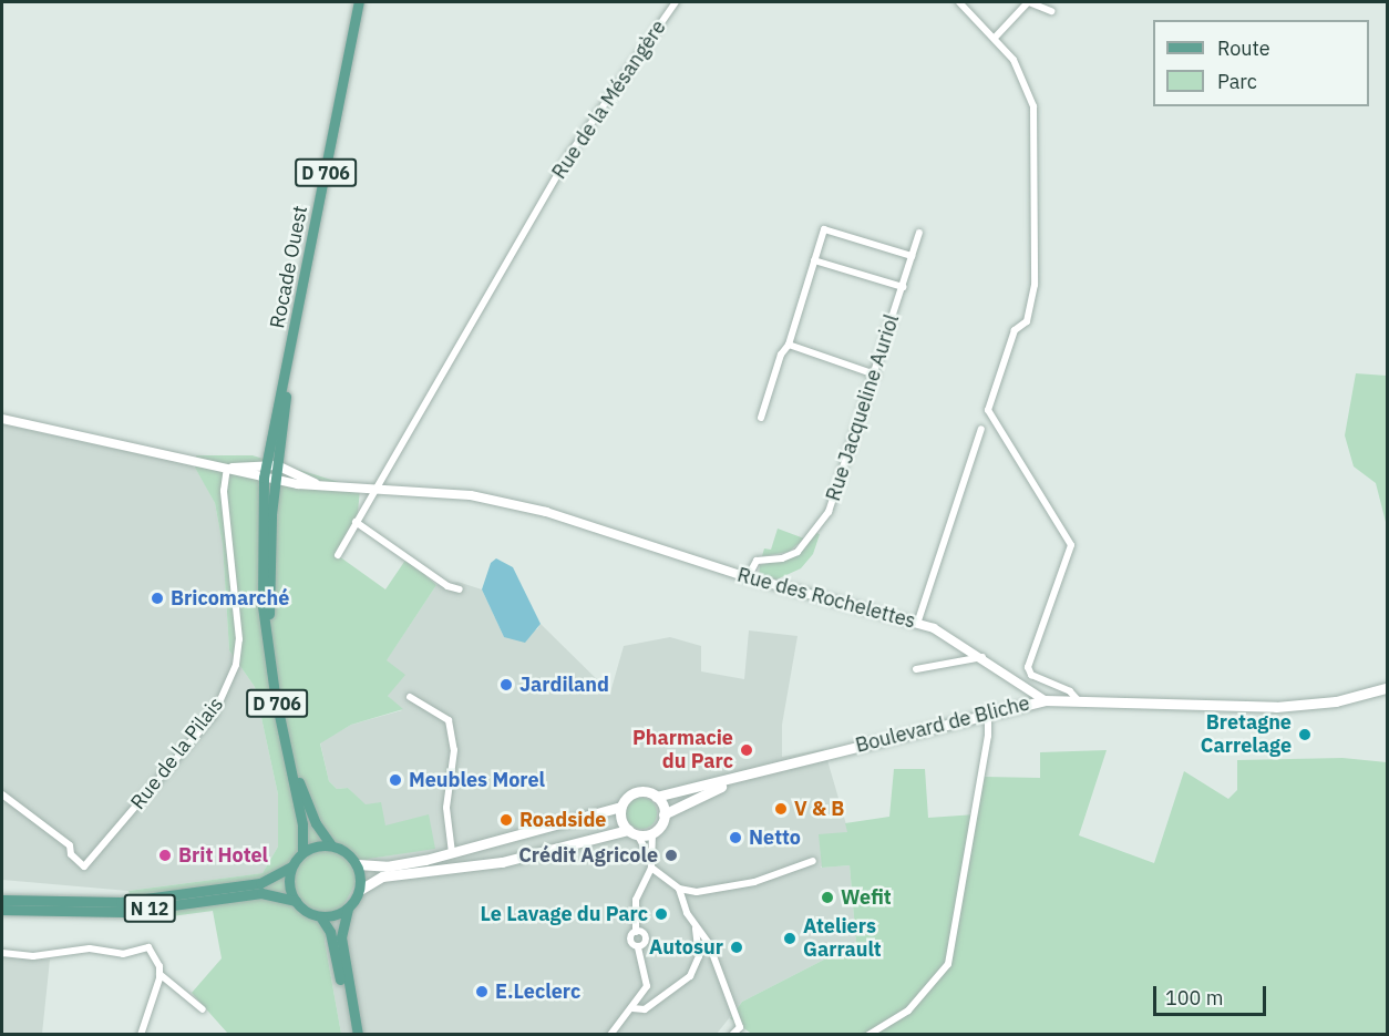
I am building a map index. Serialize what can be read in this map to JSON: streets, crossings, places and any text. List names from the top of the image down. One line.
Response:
{"streets":{"main road":["D 706","Rocade Ouest","Boulevard de Bliche","N 12"],"street":["Rue de la Mésangère","Rue Jacqueline Auriol","Rue des Rochelettes","Rue de la Pilais"]},"crossings":[["Rue de la Mésangère","Rue des Rochelettes"],["Rocade Ouest","Rue des Rochelettes"],["Rocade Ouest","N 12"],["Rue Jacqueline Auriol","Rue des Rochelettes"],["Rue des Rochelettes","Boulevard de Bliche"],["Rue des Rochelettes","Rue de la Pilais"]],"places":["Bricomarché","Jardiland","Bretagne Carrelage","Pharmacie du Parc","Meubles Morel","V & B","Roadside","Netto","Brit Hotel","Crédit Agricole","Wefit","Le Lavage du Parc","Ateliers Garrault","Autosur","E.Leclerc"],"legend":["Route","Parc"],"scale_bar":"100 m"}
